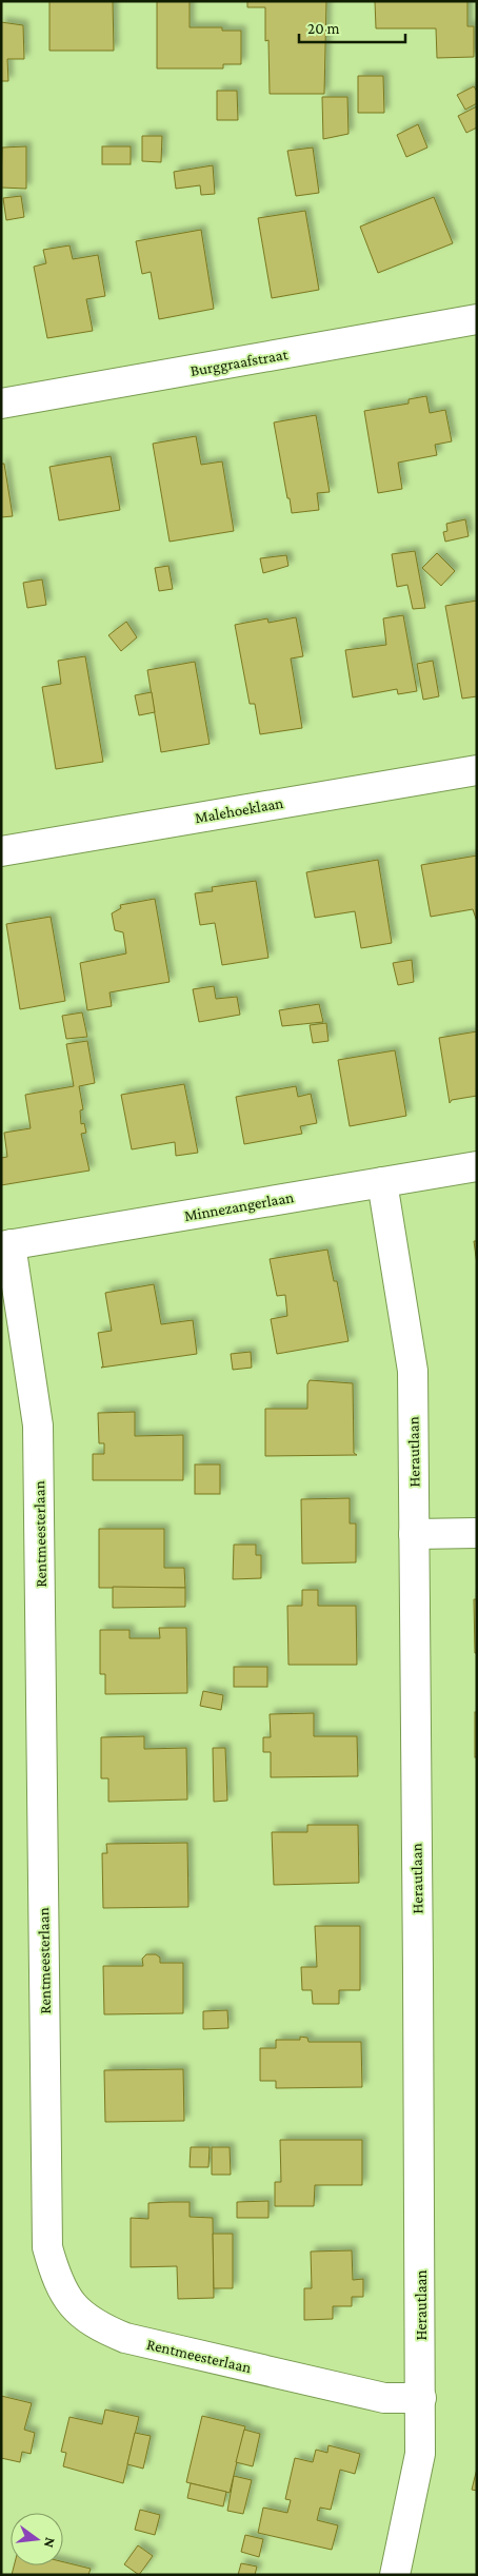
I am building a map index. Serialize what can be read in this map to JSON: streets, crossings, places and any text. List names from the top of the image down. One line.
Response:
{"streets":{"street":["Burggraafstraat","Malehoeklaan","Minnezangerlaan","Herautlaan","Rentmeesterlaan"]},"crossings":[["Minnezangerlaan","Herautlaan"],["Minnezangerlaan","Rentmeesterlaan"],["Herautlaan","Rentmeesterlaan"]],"scale_bar":"20 m","north":"right"}
